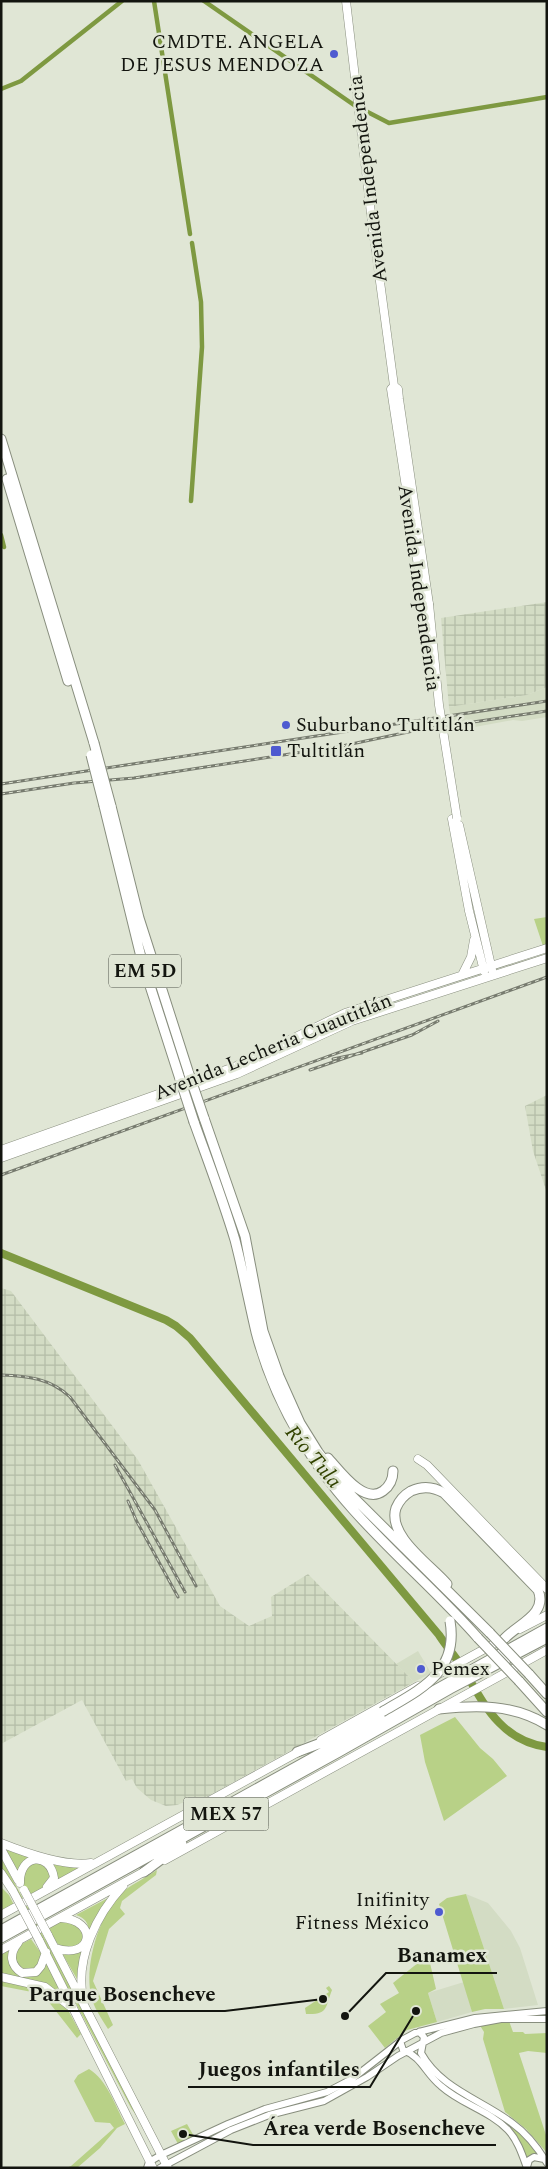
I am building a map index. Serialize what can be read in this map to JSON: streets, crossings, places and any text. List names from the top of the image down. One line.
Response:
{"streets":{"highway":["EM 5D","MEX 57"],"main road":["Avenida Independencia","Avenida Lecheria Cuautitlán"]},"crossings":[["Avenida Independencia","Avenida Lecheria Cuautitlán"]],"water":["Río Tula"],"places":{"other":["CMDTE. ANGELA DE JESUS MENDOZA","Suburbano Tultitlán","Pemex","Inifinity Fitness México","Parque Bosencheve","Juegos infantiles","Banamex","Área verde Bosencheve"],"transit":["Tultitlán"]}}
